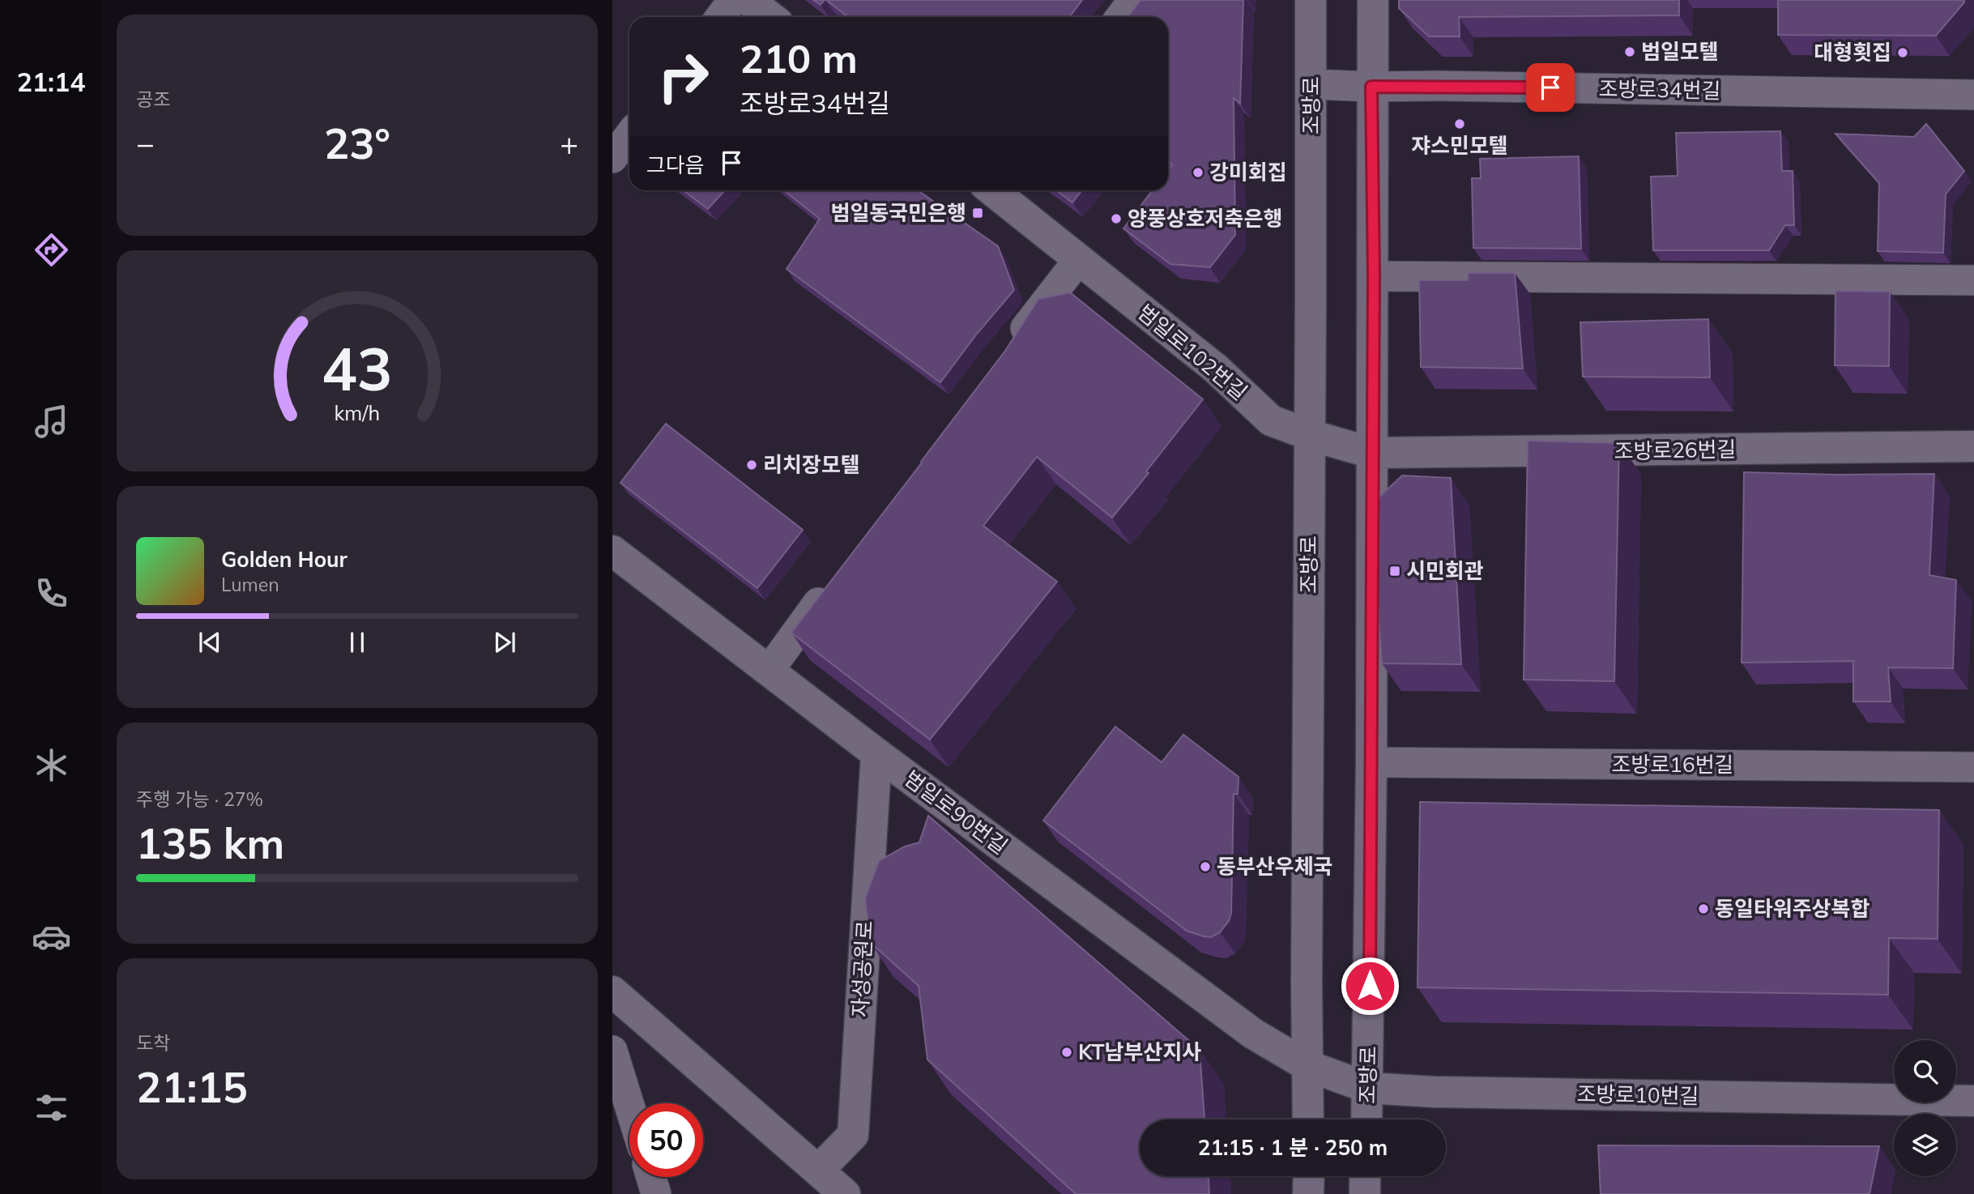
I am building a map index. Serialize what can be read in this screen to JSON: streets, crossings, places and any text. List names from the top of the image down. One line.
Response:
{"streets":{"street":["조방로34번길","조방로","범일로102번길","조방로26번길","조방로16번길","범일로90번길","자성공원로","조방로10번길"]},"crossings":[["조방로34번길","조방로"],["조방로","범일로102번길"],["조방로","조방로26번길"],["조방로","조방로16번길"],["조방로","범일로90번길"],["조방로","조방로10번길"],["범일로102번길","조방로26번길"],["범일로90번길","자성공원로"],["범일로90번길","조방로10번길"]],"places":{"other":["범일모텔","대형횟집","쟈스민모텔","강미회집","양풍상호저축은행","리치장모텔","동부산우체국","동일타워주상복합","KT남부산지사"],"transit":["범일동국민은행","시민회관"]},"page":{"tabs":"21:14","tile":["공조",["주행 가능 · 27%","135 km"],["도착","21:15"]],"turn":["210 m","조방로34번길"],"heat":["−","23°","+"],"then":"그다음","song":["Golden Hour","Lumen"],"limit":"50","trip":"21:15 · 1 분 · 250 m","gauge":["43","km/h"]}}
